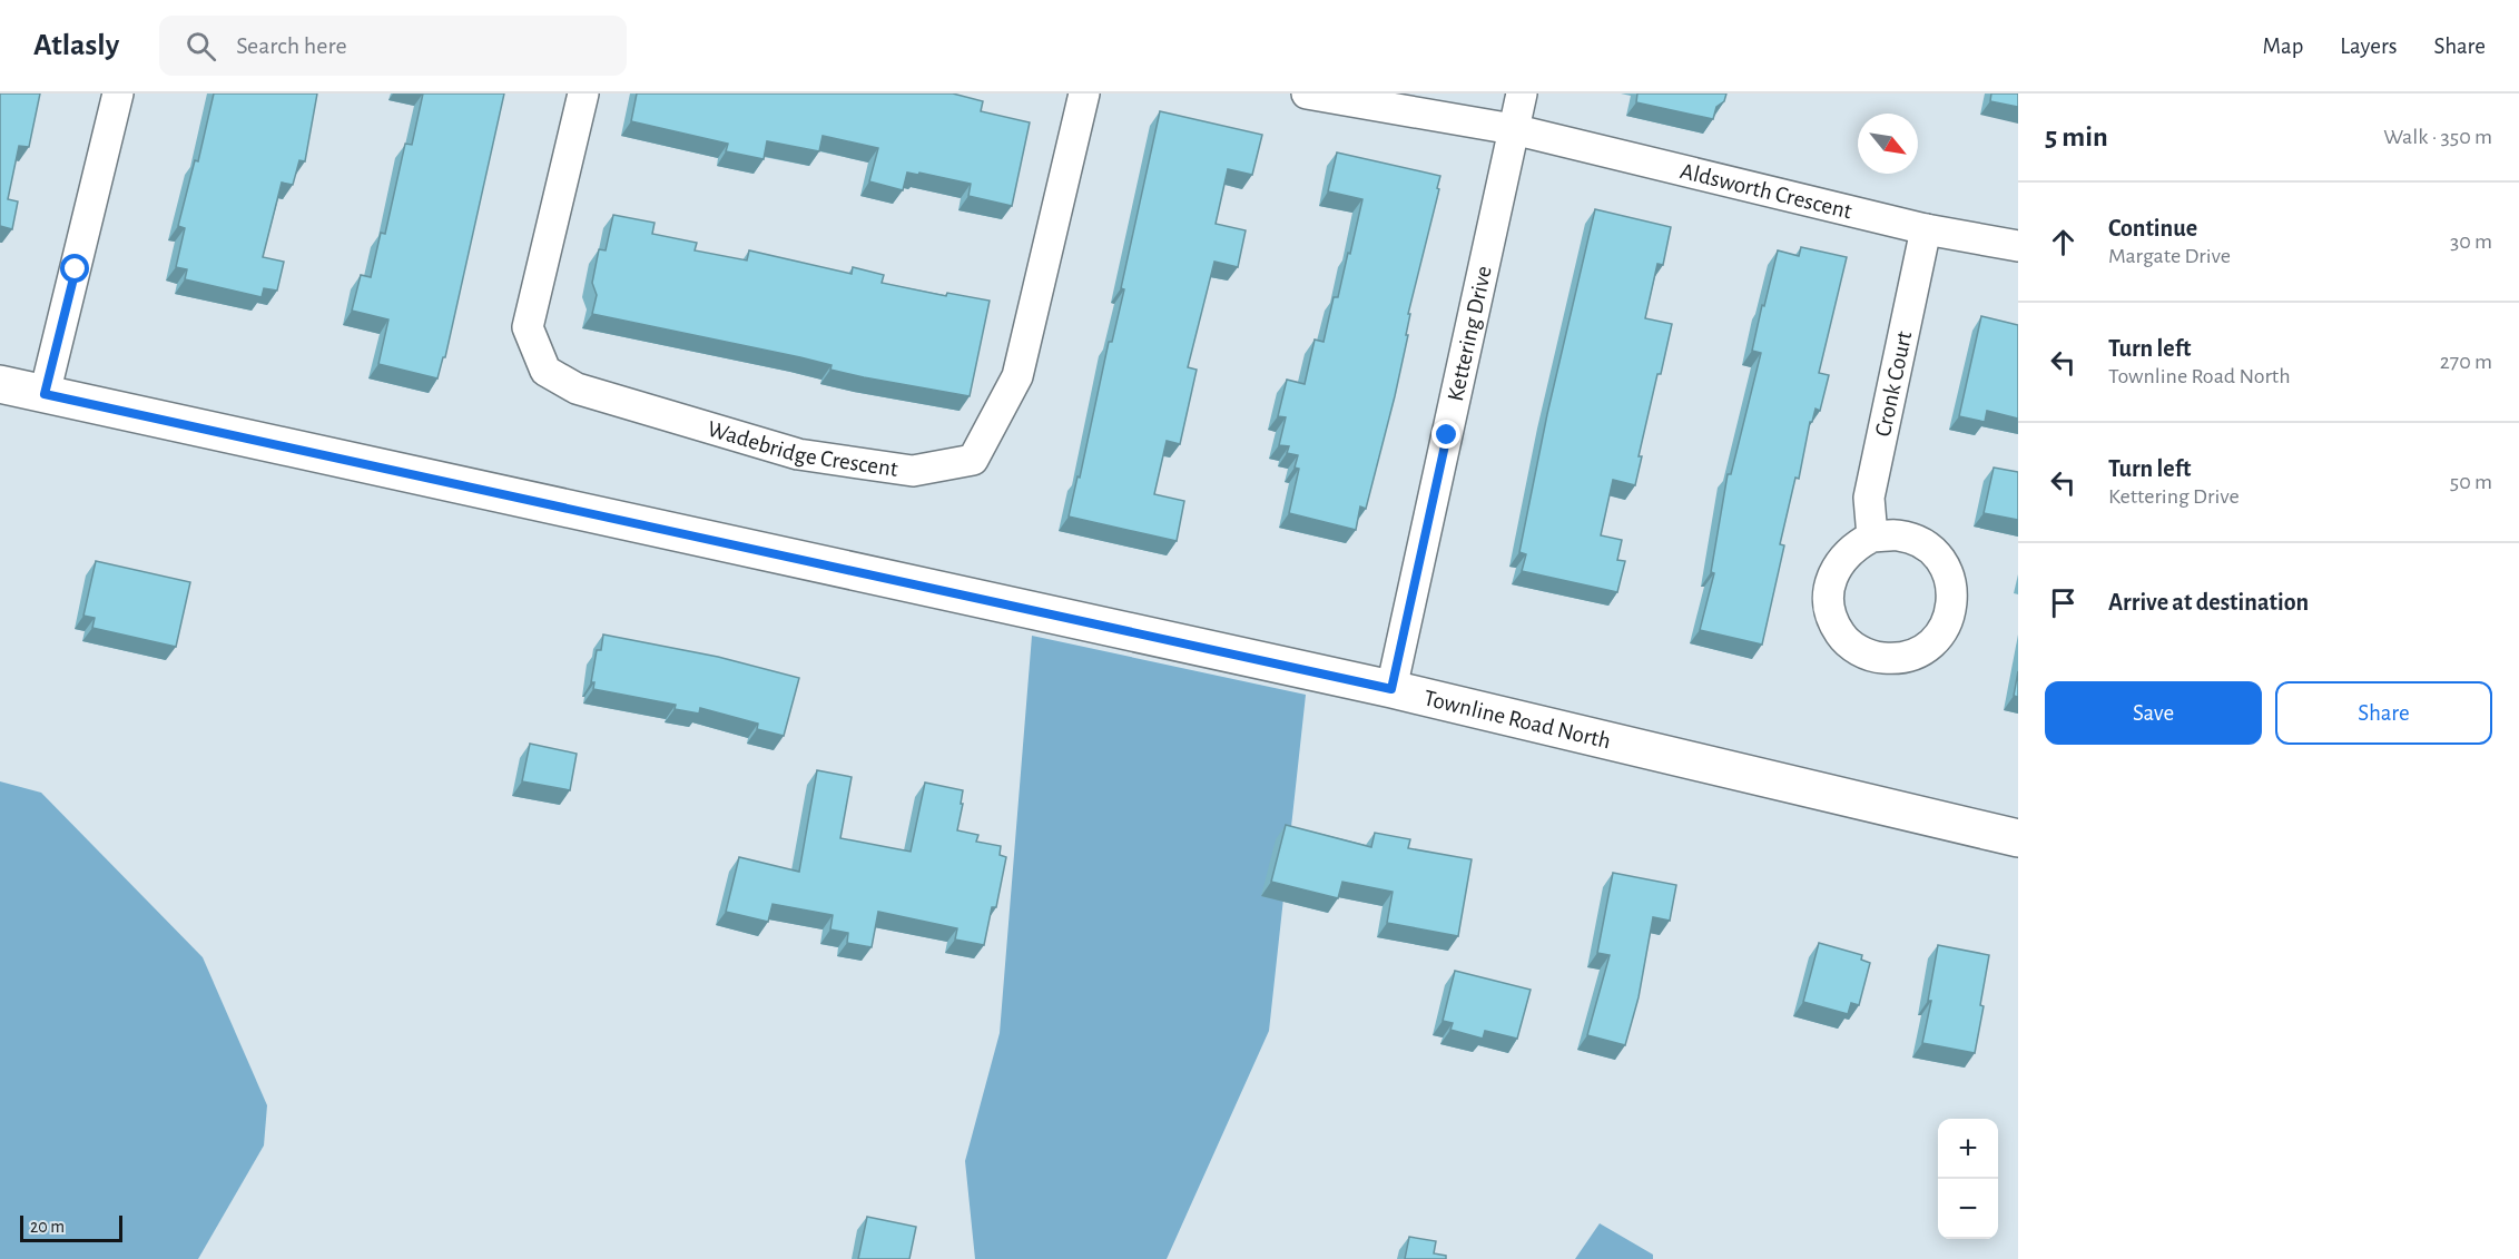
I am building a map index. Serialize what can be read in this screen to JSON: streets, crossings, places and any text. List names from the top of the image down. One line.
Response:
{"streets":{"main road":["Townline Road North"],"street":["Aldsworth Crescent","Kettering Drive","Cronk Court","Wadebridge Crescent"]},"crossings":[["Aldsworth Crescent","Kettering Drive"],["Aldsworth Crescent","Cronk Court"],["Kettering Drive","Townline Road North"]],"scale_bar":"20 m","north":"bottom right","page":{"header":"Atlasly","search":"Search here","nav":["Map","Layers","Share"],"heading":["5 min","Walk · 350 m"],"list":[["Continue","Margate Drive","30 m"],["Turn left","Townline Road North","270 m"],["Turn left","Kettering Drive","50 m"],"Arrive at destination"],"buttons":["Save","Share"],"map_buttons":["+","−"],"scale":"20 m"}}
